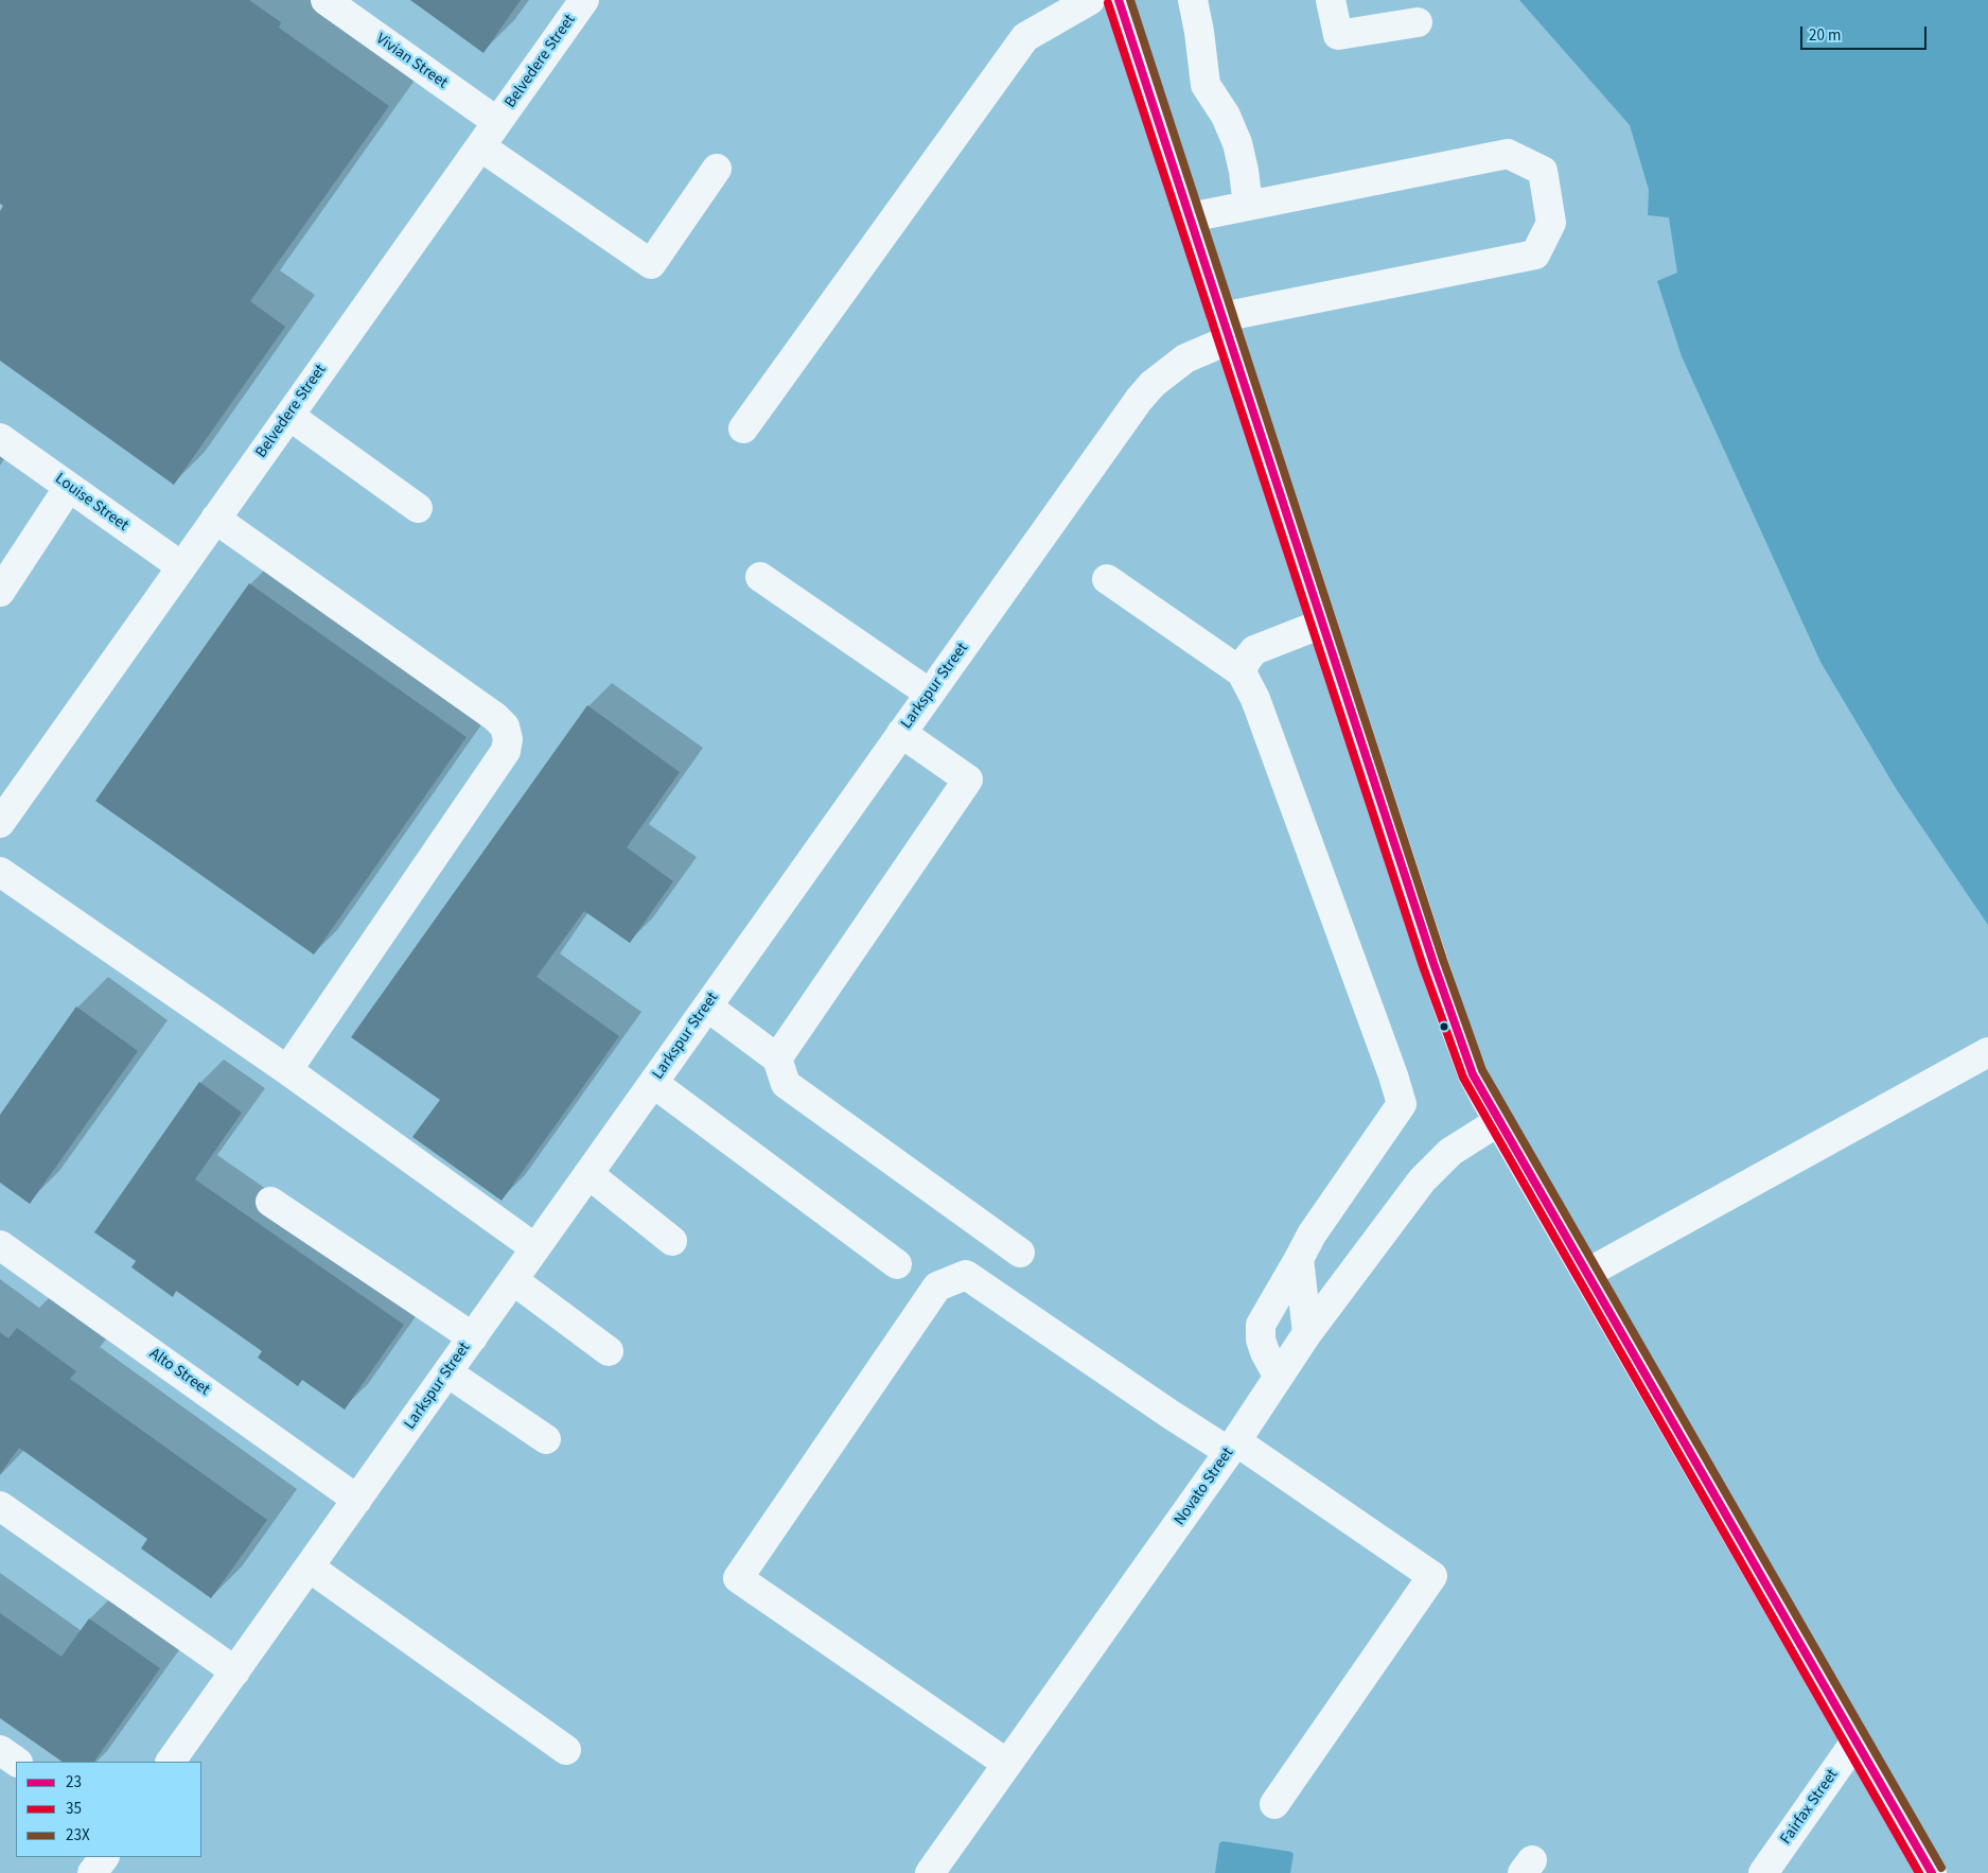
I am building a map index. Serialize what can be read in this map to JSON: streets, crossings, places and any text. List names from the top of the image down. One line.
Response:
{"streets":{"street":["Vivian Street","Belvedere Street","Louise Street","Larkspur Street","Alto Street","Novato Street","Fairfax Street"]},"crossings":[["Vivian Street","Belvedere Street"],["Belvedere Street","Louise Street"],["Larkspur Street","Alto Street"]],"lines":["transit line 23","transit line 23X","transit line 35"],"legend":["23","35","23X"],"scale_bar":"20 m"}
